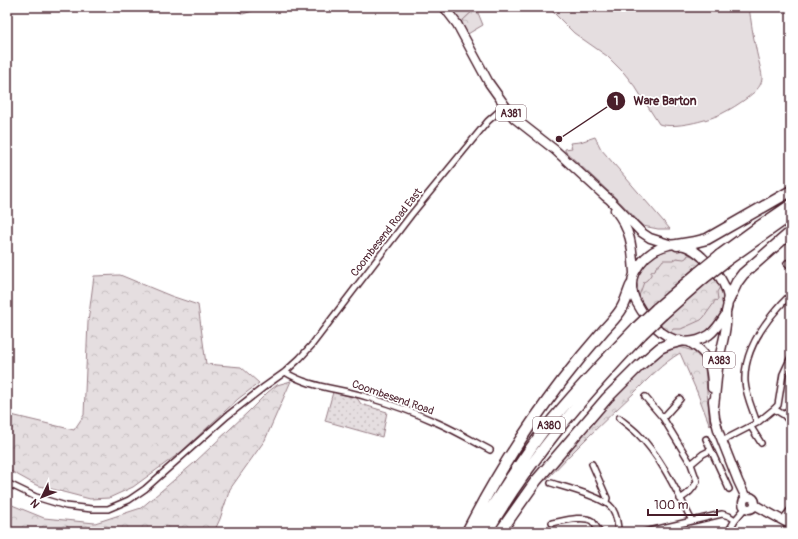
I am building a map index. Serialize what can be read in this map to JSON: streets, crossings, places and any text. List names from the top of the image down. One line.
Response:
{"streets":{"highway":["A380"],"main road":["A381","A383"],"street":["Coombesend Road East","Coombesend Road"]},"crossings":[["A381","Coombesend Road East"],["A381","A383"],["A381","A380"],["Coombesend Road East","Coombesend Road"],["A383","A380"]],"places":["Ware Barton"],"scale_bar":"100 m","north":"bottom left"}
